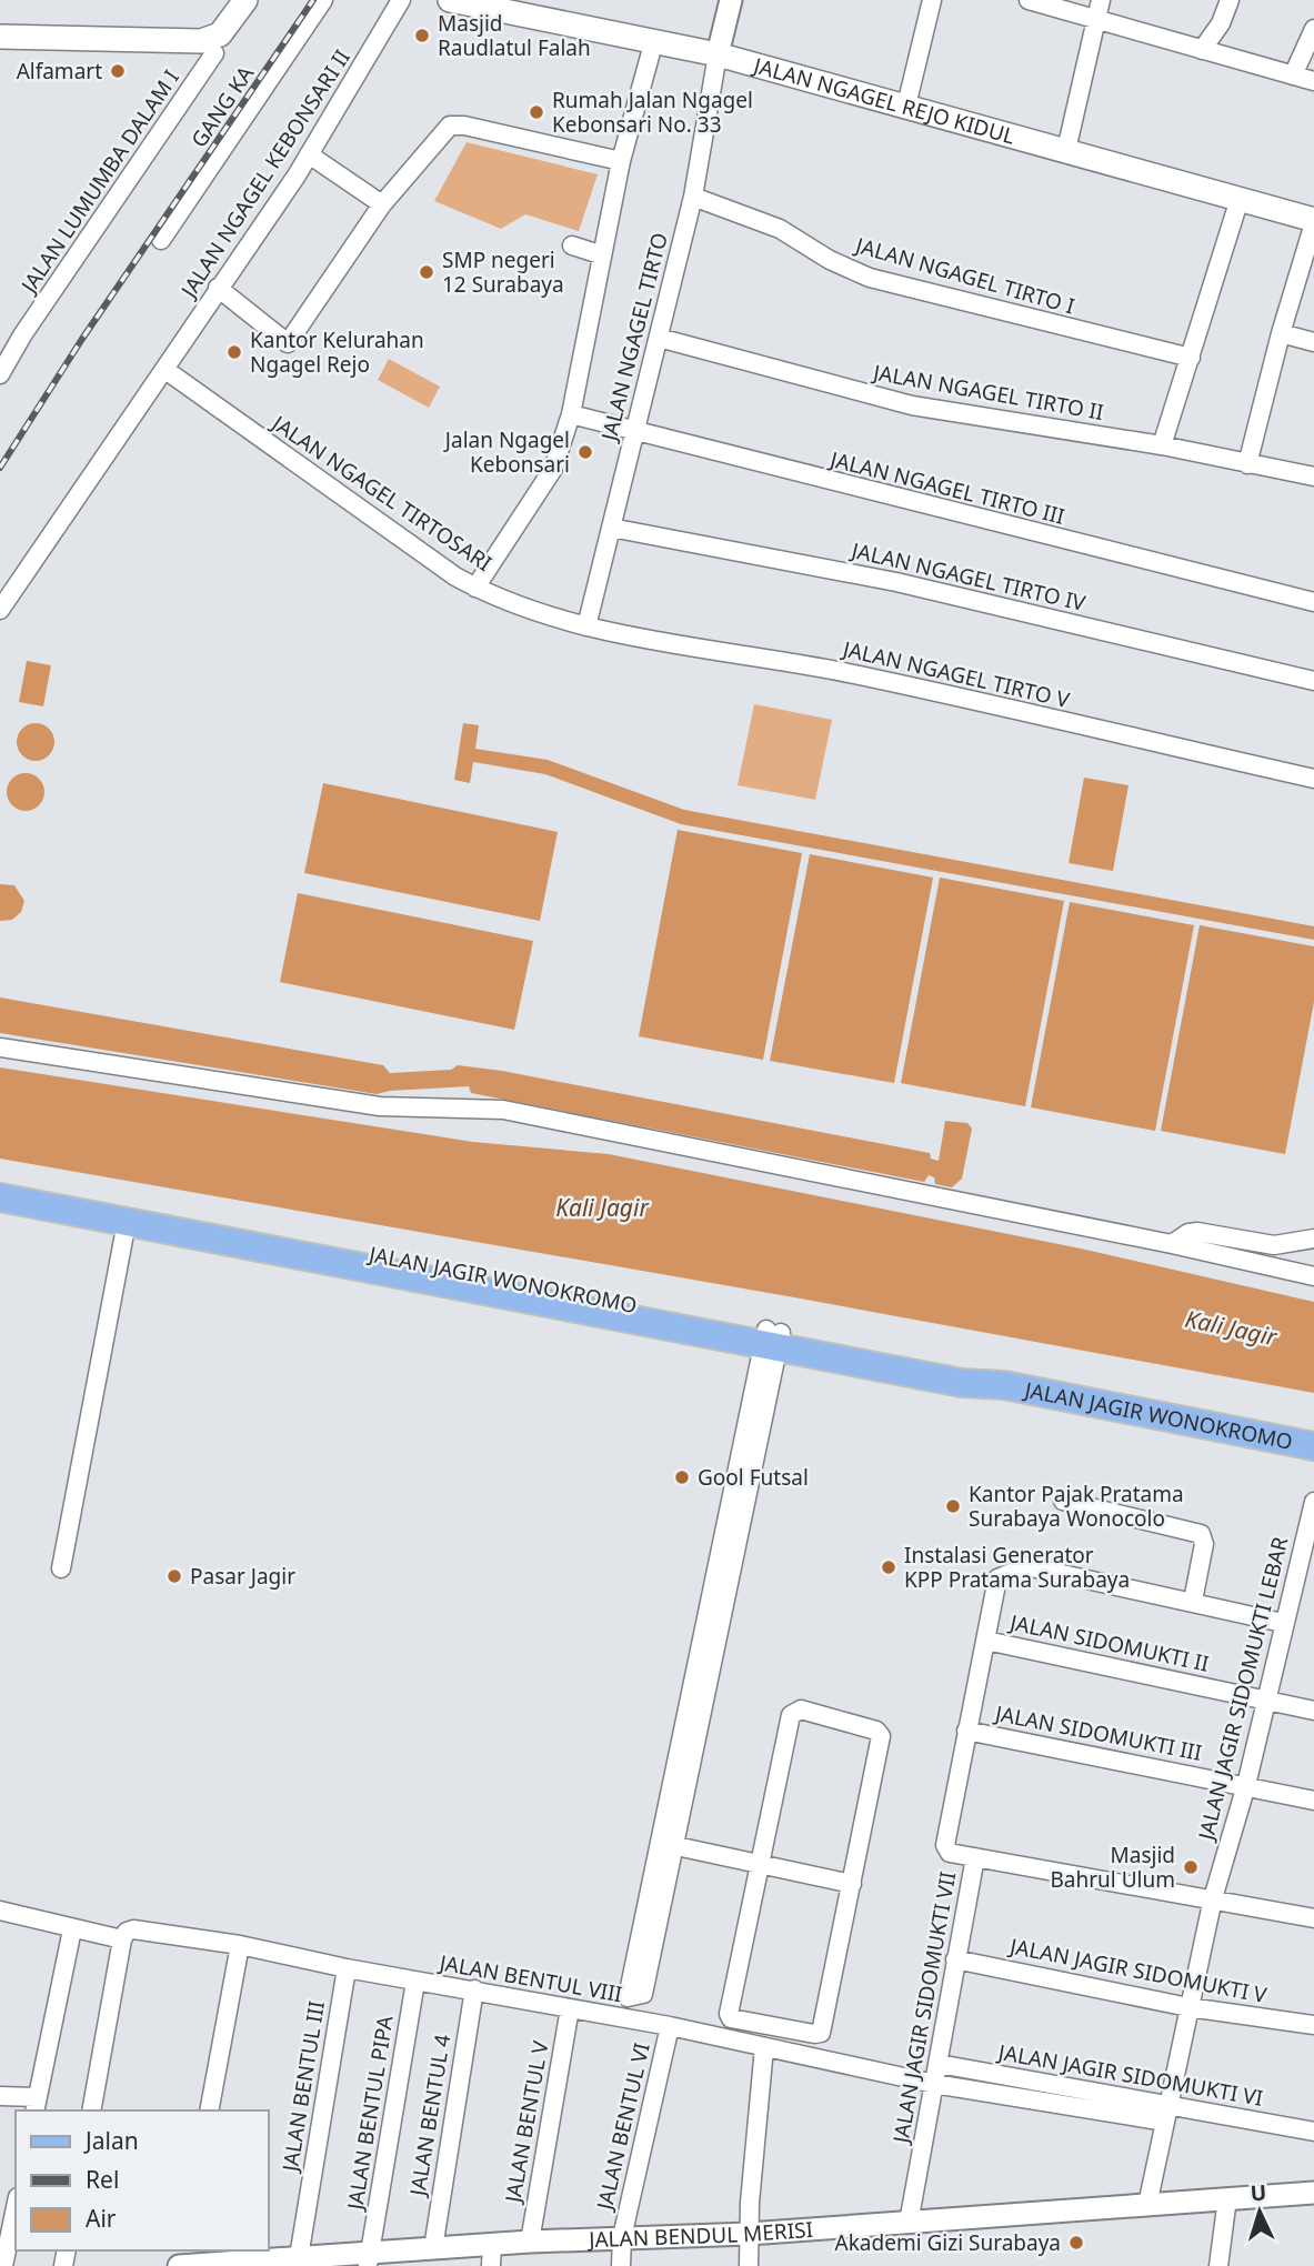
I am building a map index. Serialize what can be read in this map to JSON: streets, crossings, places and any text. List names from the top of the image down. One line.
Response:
{"streets":{"main road":["JALAN NGAGEL REJO KIDUL","JALAN JAGIR WONOKROMO"],"street":["GANG KA","JALAN NGAGEL KEBONSARI II","JALAN LUMUMBA DALAM I","JALAN NGAGEL TIRTO I","JALAN NGAGEL TIRTO","JALAN NGAGEL TIRTO II","JALAN NGAGEL TIRTO III","JALAN NGAGEL TIRTOSARI","JALAN NGAGEL TIRTO IV","JALAN NGAGEL TIRTO V","JALAN SIDOMUKTI II","JALAN JAGIR SIDOMUKTI LEBAR","JALAN SIDOMUKTI III","JALAN JAGIR SIDOMUKTI V","JALAN BENTUL VIII","JALAN JAGIR SIDOMUKTI VII","JALAN JAGIR SIDOMUKTI VI","JALAN BENTUL III","JALAN BENTUL PIPA","JALAN BENTUL 4","JALAN BENTUL V","JALAN BENTUL VI","JALAN BENDUL MERISI"]},"crossings":[["JALAN NGAGEL REJO KIDUL","JALAN NGAGEL TIRTO"],["JALAN NGAGEL KEBONSARI II","JALAN NGAGEL TIRTOSARI"],["JALAN NGAGEL TIRTO I","JALAN NGAGEL TIRTO"],["JALAN NGAGEL TIRTO","JALAN NGAGEL TIRTO II"],["JALAN NGAGEL TIRTO","JALAN NGAGEL TIRTO III"],["JALAN NGAGEL TIRTO","JALAN NGAGEL TIRTOSARI"],["JALAN NGAGEL TIRTO","JALAN NGAGEL TIRTO IV"],["JALAN NGAGEL TIRTO","JALAN NGAGEL TIRTO V"],["JALAN NGAGEL TIRTOSARI","JALAN NGAGEL TIRTO V"],["JALAN SIDOMUKTI II","JALAN JAGIR SIDOMUKTI LEBAR"],["JALAN SIDOMUKTI II","JALAN JAGIR SIDOMUKTI VII"],["JALAN JAGIR SIDOMUKTI LEBAR","JALAN SIDOMUKTI III"],["JALAN JAGIR SIDOMUKTI LEBAR","JALAN JAGIR SIDOMUKTI V"],["JALAN JAGIR SIDOMUKTI LEBAR","JALAN JAGIR SIDOMUKTI VI"],["JALAN JAGIR SIDOMUKTI LEBAR","JALAN BENDUL MERISI"],["JALAN SIDOMUKTI III","JALAN JAGIR SIDOMUKTI VII"],["JALAN JAGIR SIDOMUKTI V","JALAN JAGIR SIDOMUKTI VII"],["JALAN BENTUL VIII","JALAN JAGIR SIDOMUKTI VII"],["JALAN BENTUL VIII","JALAN JAGIR SIDOMUKTI VI"],["JALAN BENTUL VIII","JALAN BENTUL III"],["JALAN BENTUL VIII","JALAN BENTUL PIPA"],["JALAN BENTUL VIII","JALAN BENTUL 4"],["JALAN BENTUL VIII","JALAN BENTUL V"],["JALAN BENTUL VIII","JALAN BENTUL VI"],["JALAN JAGIR SIDOMUKTI VII","JALAN JAGIR SIDOMUKTI VI"],["JALAN JAGIR SIDOMUKTI VII","JALAN BENDUL MERISI"],["JALAN BENTUL III","JALAN BENDUL MERISI"],["JALAN BENTUL PIPA","JALAN BENDUL MERISI"],["JALAN BENTUL 4","JALAN BENDUL MERISI"],["JALAN BENTUL V","JALAN BENDUL MERISI"],["JALAN BENTUL VI","JALAN BENDUL MERISI"]],"water":["Kali Jagir"],"places":["Masjid Raudlatul Falah","Alfamart","Rumah Jalan Ngagel Kebonsari No. 33","SMP negeri 12 Surabaya","Kantor Kelurahan Ngagel Rejo","Jalan Ngagel Kebonsari","Gool Futsal","Kantor Pajak Pratama Surabaya Wonocolo","Instalasi Generator KPP Pratama Surabaya","Pasar Jagir","Masjid Bahrul Ulum","Akademi Gizi Surabaya"],"legend":["Jalan","Rel","Air"],"north":"top"}
